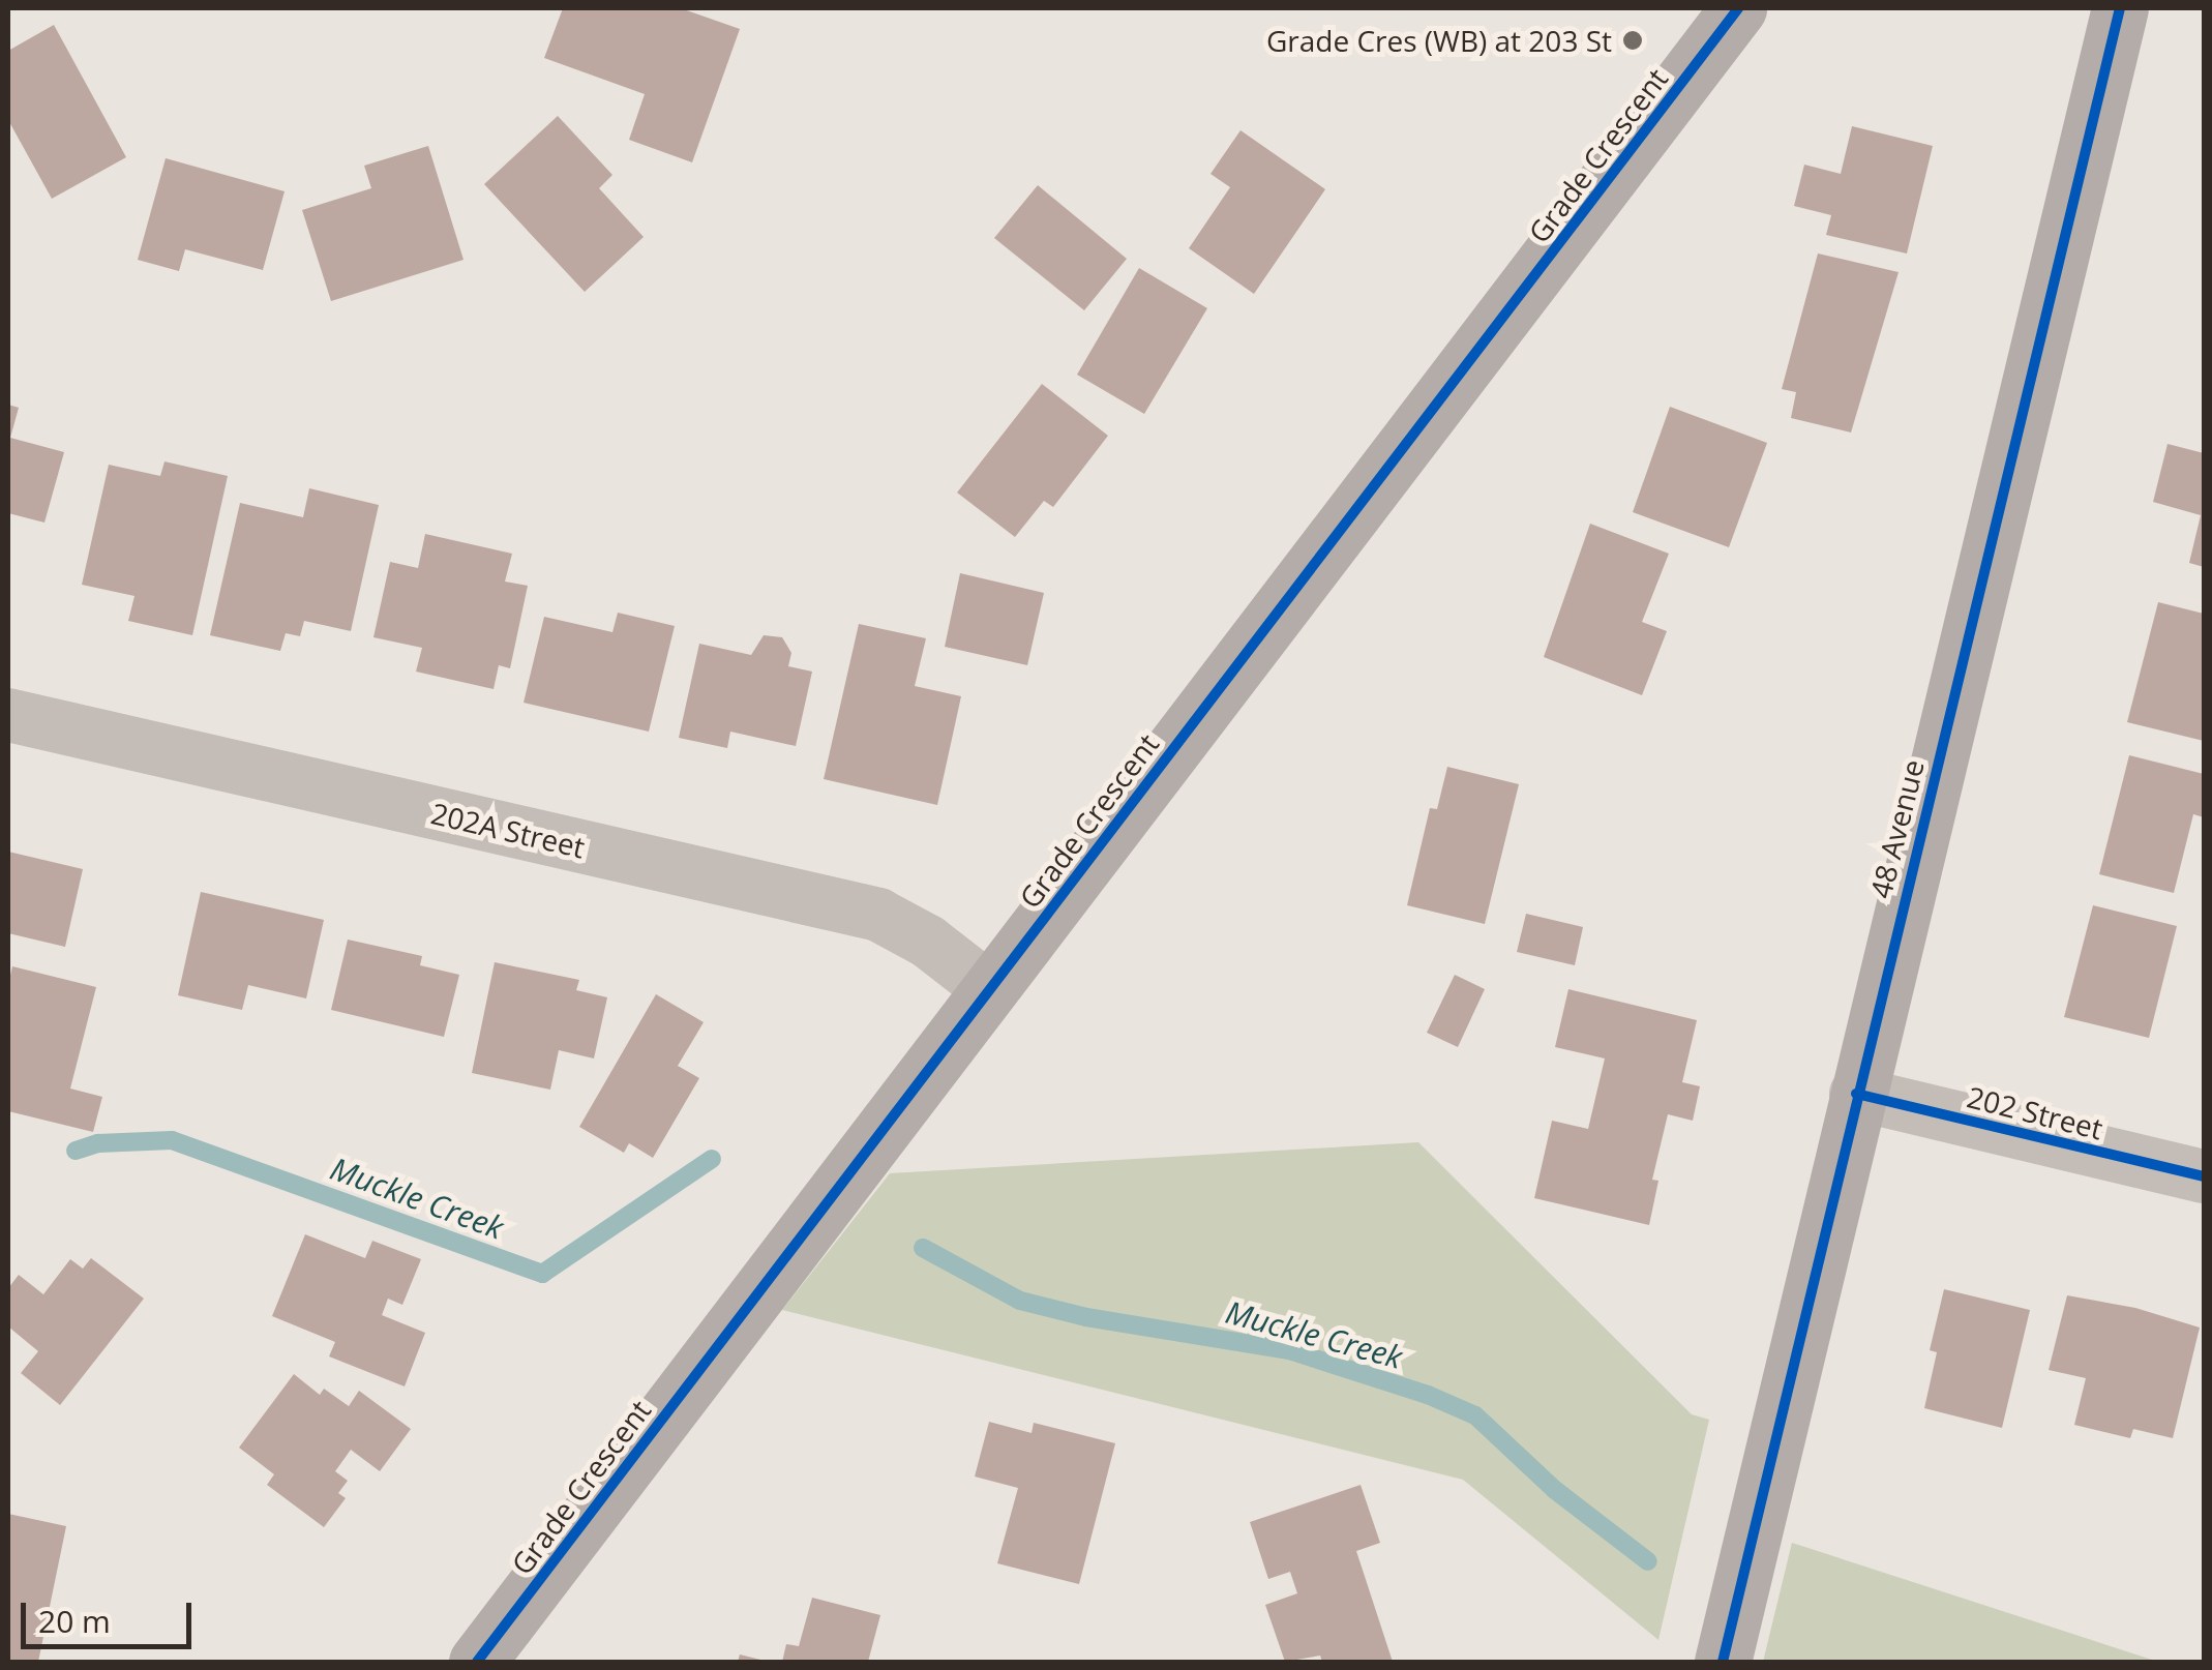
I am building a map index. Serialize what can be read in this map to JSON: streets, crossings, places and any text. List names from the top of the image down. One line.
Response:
{"streets":{"street":["Grade Crescent","48 Avenue","202A Street","202 Street"]},"crossings":[["Grade Crescent","202A Street"],["48 Avenue","202 Street"]],"water":["Muckle Creek"],"places":["Grade Cres (WB) at 203 St"],"scale_bar":"20 m"}
